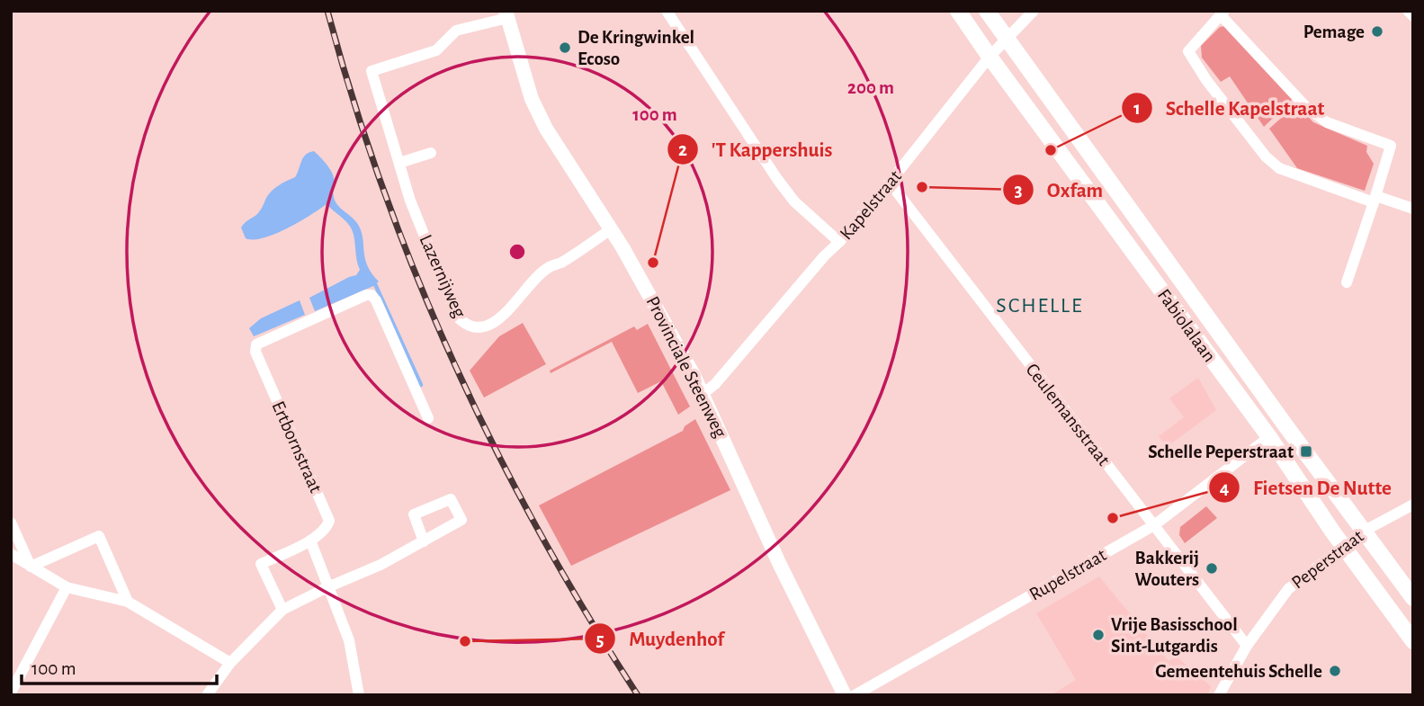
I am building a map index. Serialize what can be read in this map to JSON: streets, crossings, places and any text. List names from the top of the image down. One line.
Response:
{"streets":{"main road":["Fabiolalaan"],"street":["Kapelstraat","Lazernijweg","Provinciale Steenweg","Ceulemansstraat","Ertbornstraat","Peperstraat","Rupelstraat"]},"crossings":[["Kapelstraat","Fabiolalaan"],["Kapelstraat","Provinciale Steenweg"],["Kapelstraat","Ceulemansstraat"],["Lazernijweg","Provinciale Steenweg"],["Fabiolalaan","Peperstraat"],["Fabiolalaan","Rupelstraat"],["Ceulemansstraat","Peperstraat"],["Ceulemansstraat","Rupelstraat"]],"districts":["SCHELLE"],"places":{"other":["Pemage","De Kringwinkel Ecoso","Schelle Kapelstraat","Oxfam","'T Kappershuis","Fietsen De Nutte","Bakkerij Wouters","Vrije Basisschool Sint-Lutgardis","Muydenhof","Gemeentehuis Schelle"],"transit":["Schelle Peperstraat"]},"scale_bar":"100 m","rings":["200 m","100 m"]}
